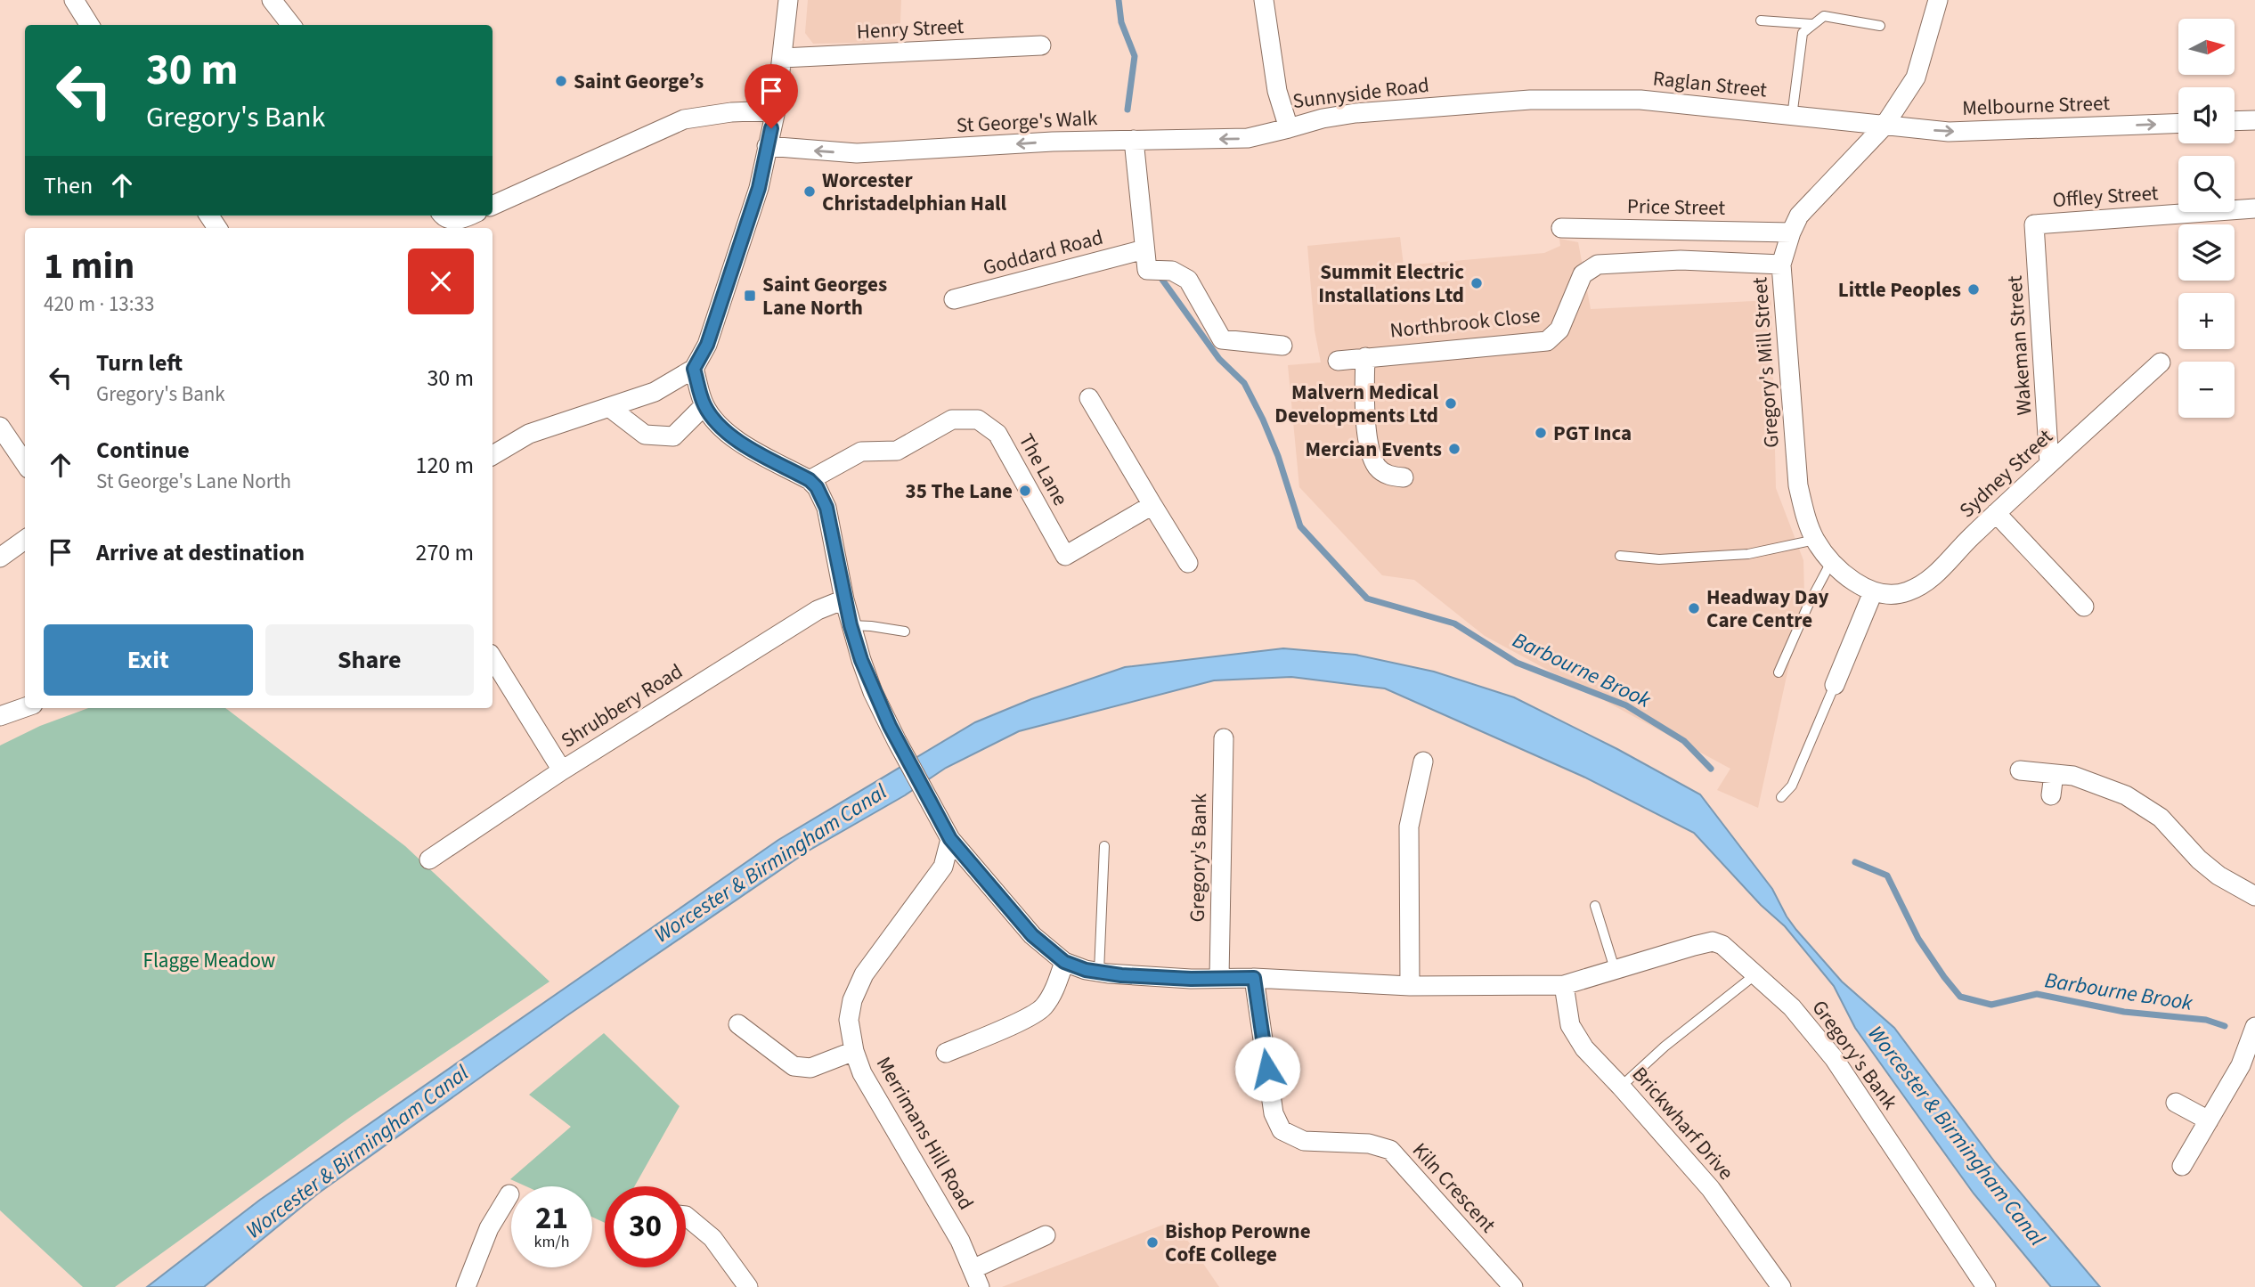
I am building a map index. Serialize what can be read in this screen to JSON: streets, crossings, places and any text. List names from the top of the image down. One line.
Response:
{"streets":{"street":["Henry Street","Raglan Street","Sunnyside Road","Melbourne Street","St George's Walk","Offley Street","Price Street","Goddard Road","Northbrook Close","Wakeman Street","Gregory's Mill Street","The Lane","Sydney Street","Shrubbery Road","Gregory's Bank","Brickwharf Drive","Merrimans Hill Road","Kiln Crescent"]},"crossings":[["Raglan Street","Sunnyside Road"],["Raglan Street","Melbourne Street"],["Raglan Street","Gregory's Mill Street"],["Sunnyside Road","St George's Walk"],["Melbourne Street","Gregory's Mill Street"],["Offley Street","Wakeman Street"],["Price Street","Gregory's Mill Street"],["Northbrook Close","Gregory's Mill Street"],["Wakeman Street","Sydney Street"],["Gregory's Mill Street","Sydney Street"],["The Lane","Gregory's Bank"],["Shrubbery Road","Gregory's Bank"],["Gregory's Bank","Brickwharf Drive"],["Gregory's Bank","Merrimans Hill Road"],["Gregory's Bank","Kiln Crescent"]],"one_way":["Melbourne Street","St George's Walk"],"water":["Barbourne Brook","Worcester & Birmingham Canal"],"parks":["Flagge Meadow"],"places":{"other":["Saint George’s","Worcester Christadelphian Hall","Summit Electric Installations Ltd","Little Peoples","Malvern Medical Developments Ltd","PGT Inca","Mercian Events","35 The Lane","Headway Day Care Centre","Bishop Perowne CofE College"],"transit":["Saint Georges Lane North"]},"north":"right","page":{"map_buttons":["+","−"],"turn":["30 m","Gregory's Bank"],"then":"Then","heading":["1 min","420 m · 13:33"],"list":[{"name":"Turn left","note":"Gregory's Bank","value":"30 m"},{"name":"Continue","note":"St George's Lane North","value":"120 m"},{"name":"Arrive at destination","value":"270 m"}],"buttons":["Exit","Share"],"speed":"21 km/h","limit":"30"}}
